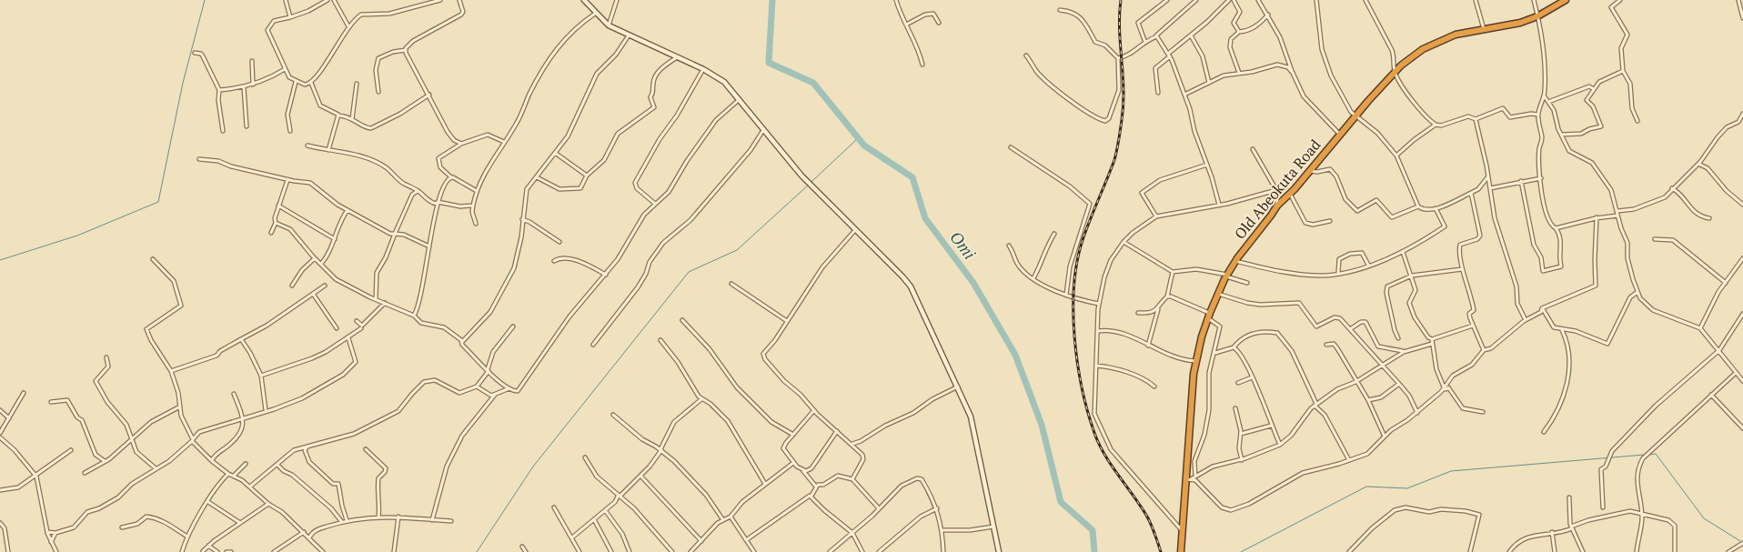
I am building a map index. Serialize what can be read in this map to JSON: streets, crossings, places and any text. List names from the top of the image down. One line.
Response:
{"streets":{"highway":["Old Abeokuta Road"]},"water":["Omi"]}
